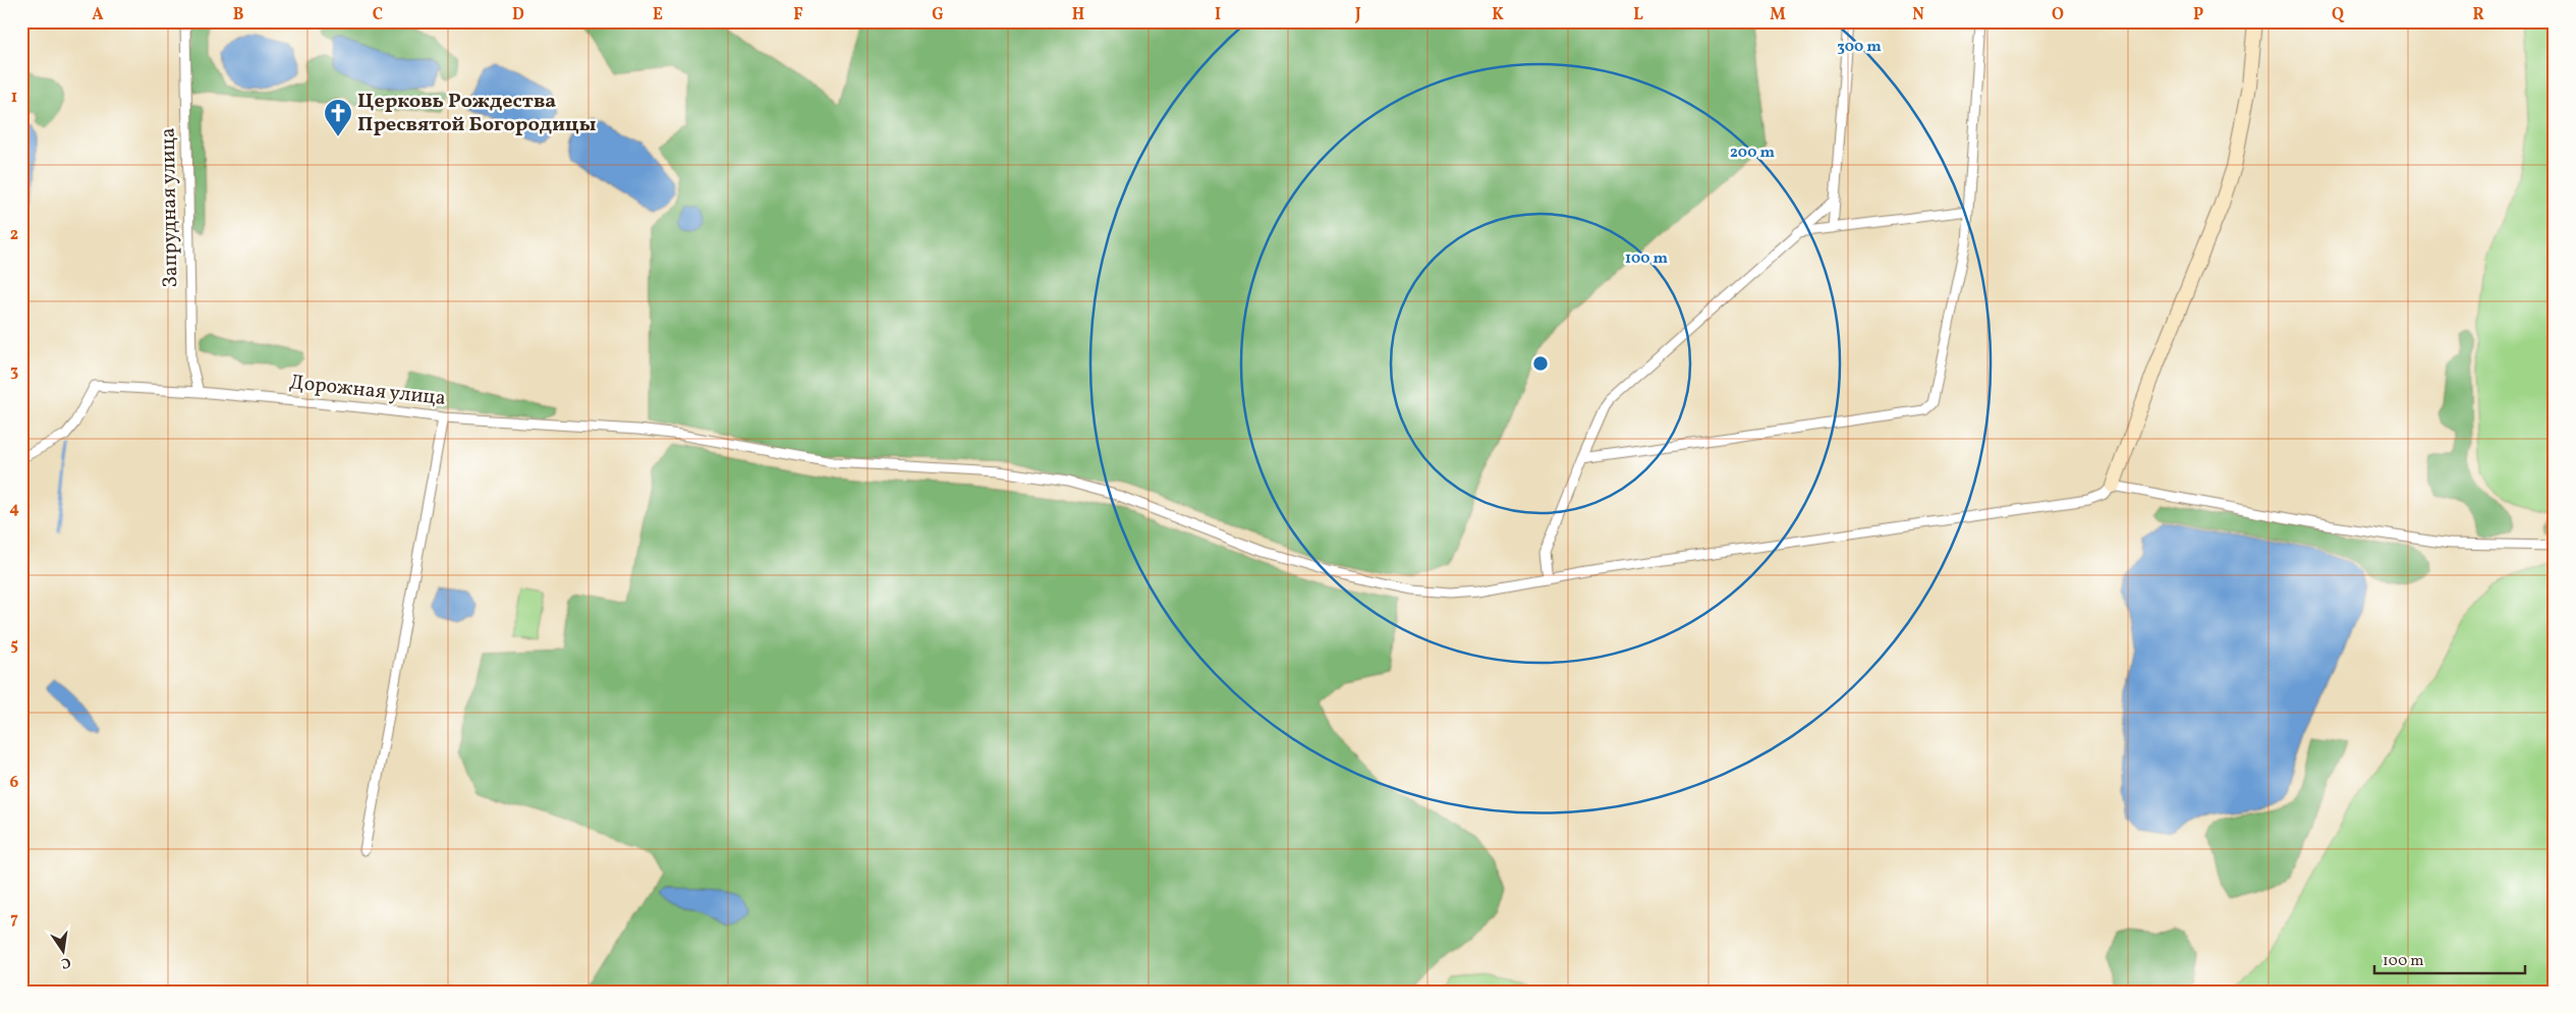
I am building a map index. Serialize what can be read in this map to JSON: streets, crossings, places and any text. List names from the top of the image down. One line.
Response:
{"streets":{"street":["Запрудная улица","Дорожная улица"]},"crossings":[["Запрудная улица","Дорожная улица"]],"places":{"church":["Церковь Рождества Пресвятой Богородицы"]},"scale_bar":"100 m","north":"bottom","grid":{"columns":["A","B","C","D","E","F","G","H","I","J","K","L","M","N","O","P","Q","R"],"rows":["1","2","3","4","5","6","7"]},"rings":["300 m","200 m","100 m"]}
